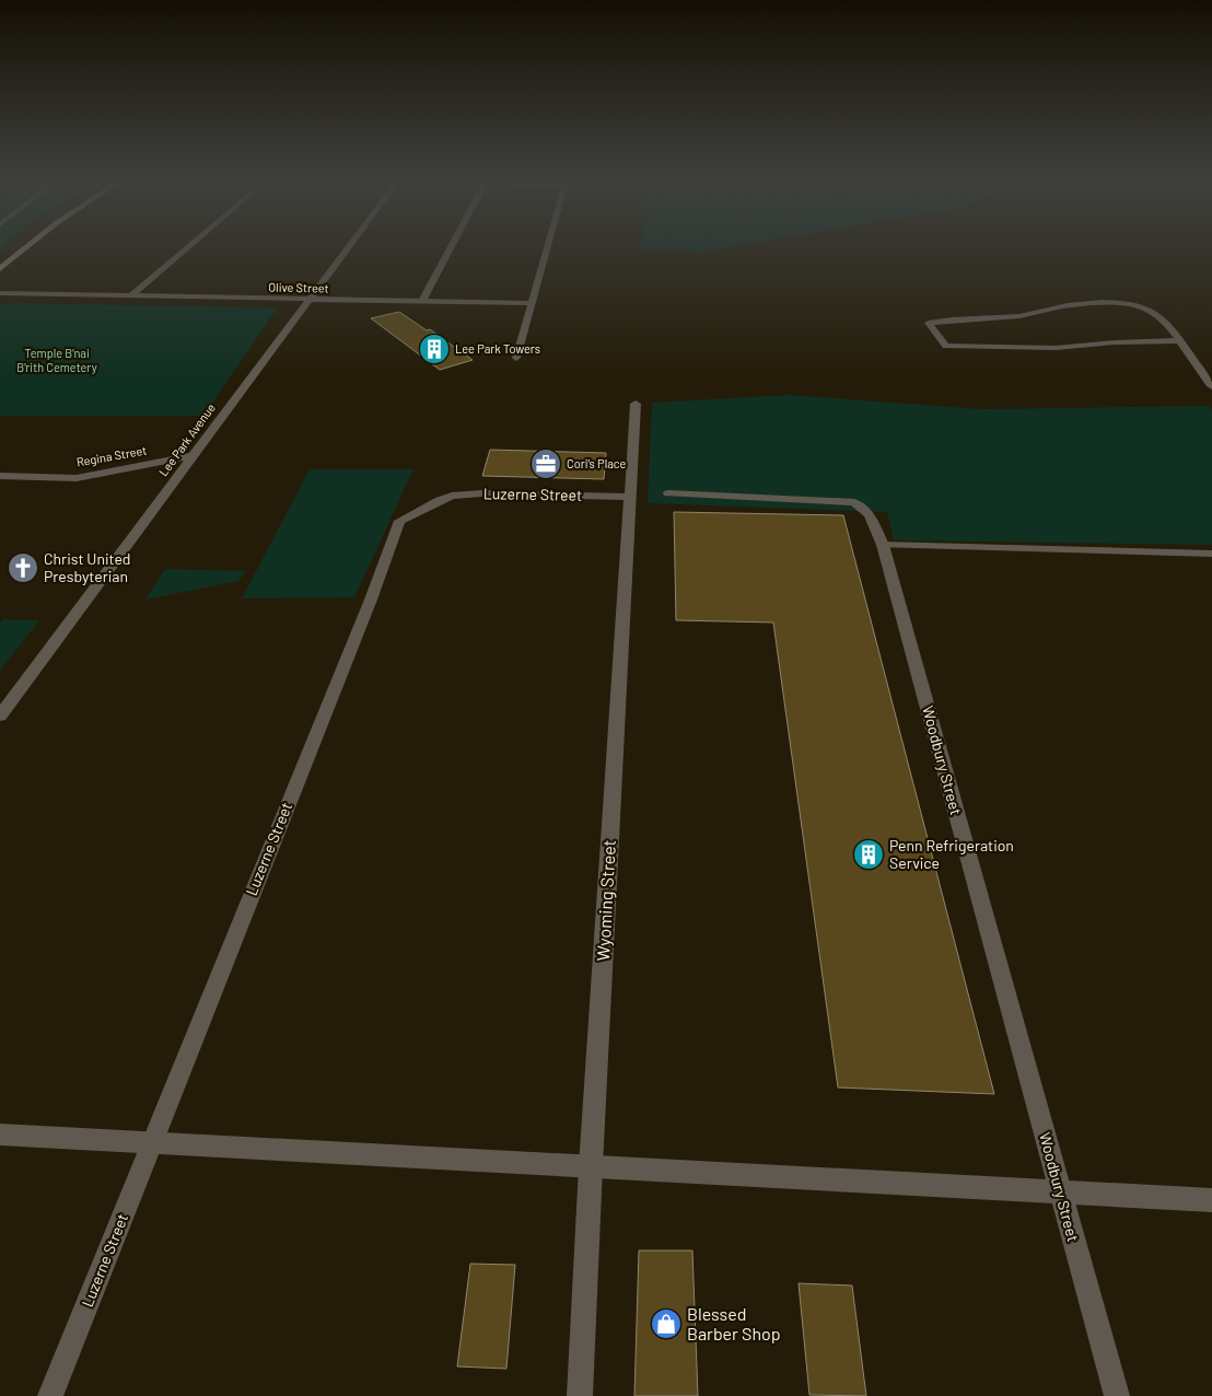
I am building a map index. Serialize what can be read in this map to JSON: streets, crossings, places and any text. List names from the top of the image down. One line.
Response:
{"streets":{"street":["Olive Street","Lee Park Avenue","Regina Street","Luzerne Street","Woodbury Street","Wyoming Street"]},"crossings":[["Olive Street","Lee Park Avenue"],["Lee Park Avenue","Regina Street"],["Luzerne Street","Wyoming Street"]],"parks":["Temple B'nai B'rith Cemetery"],"places":{"building":["Lee Park Towers","Penn Refrigeration Service"],"office":["Cori's Place"],"church":["Christ United Presbyterian"],"shop":["Blessed Barber Shop"]}}
